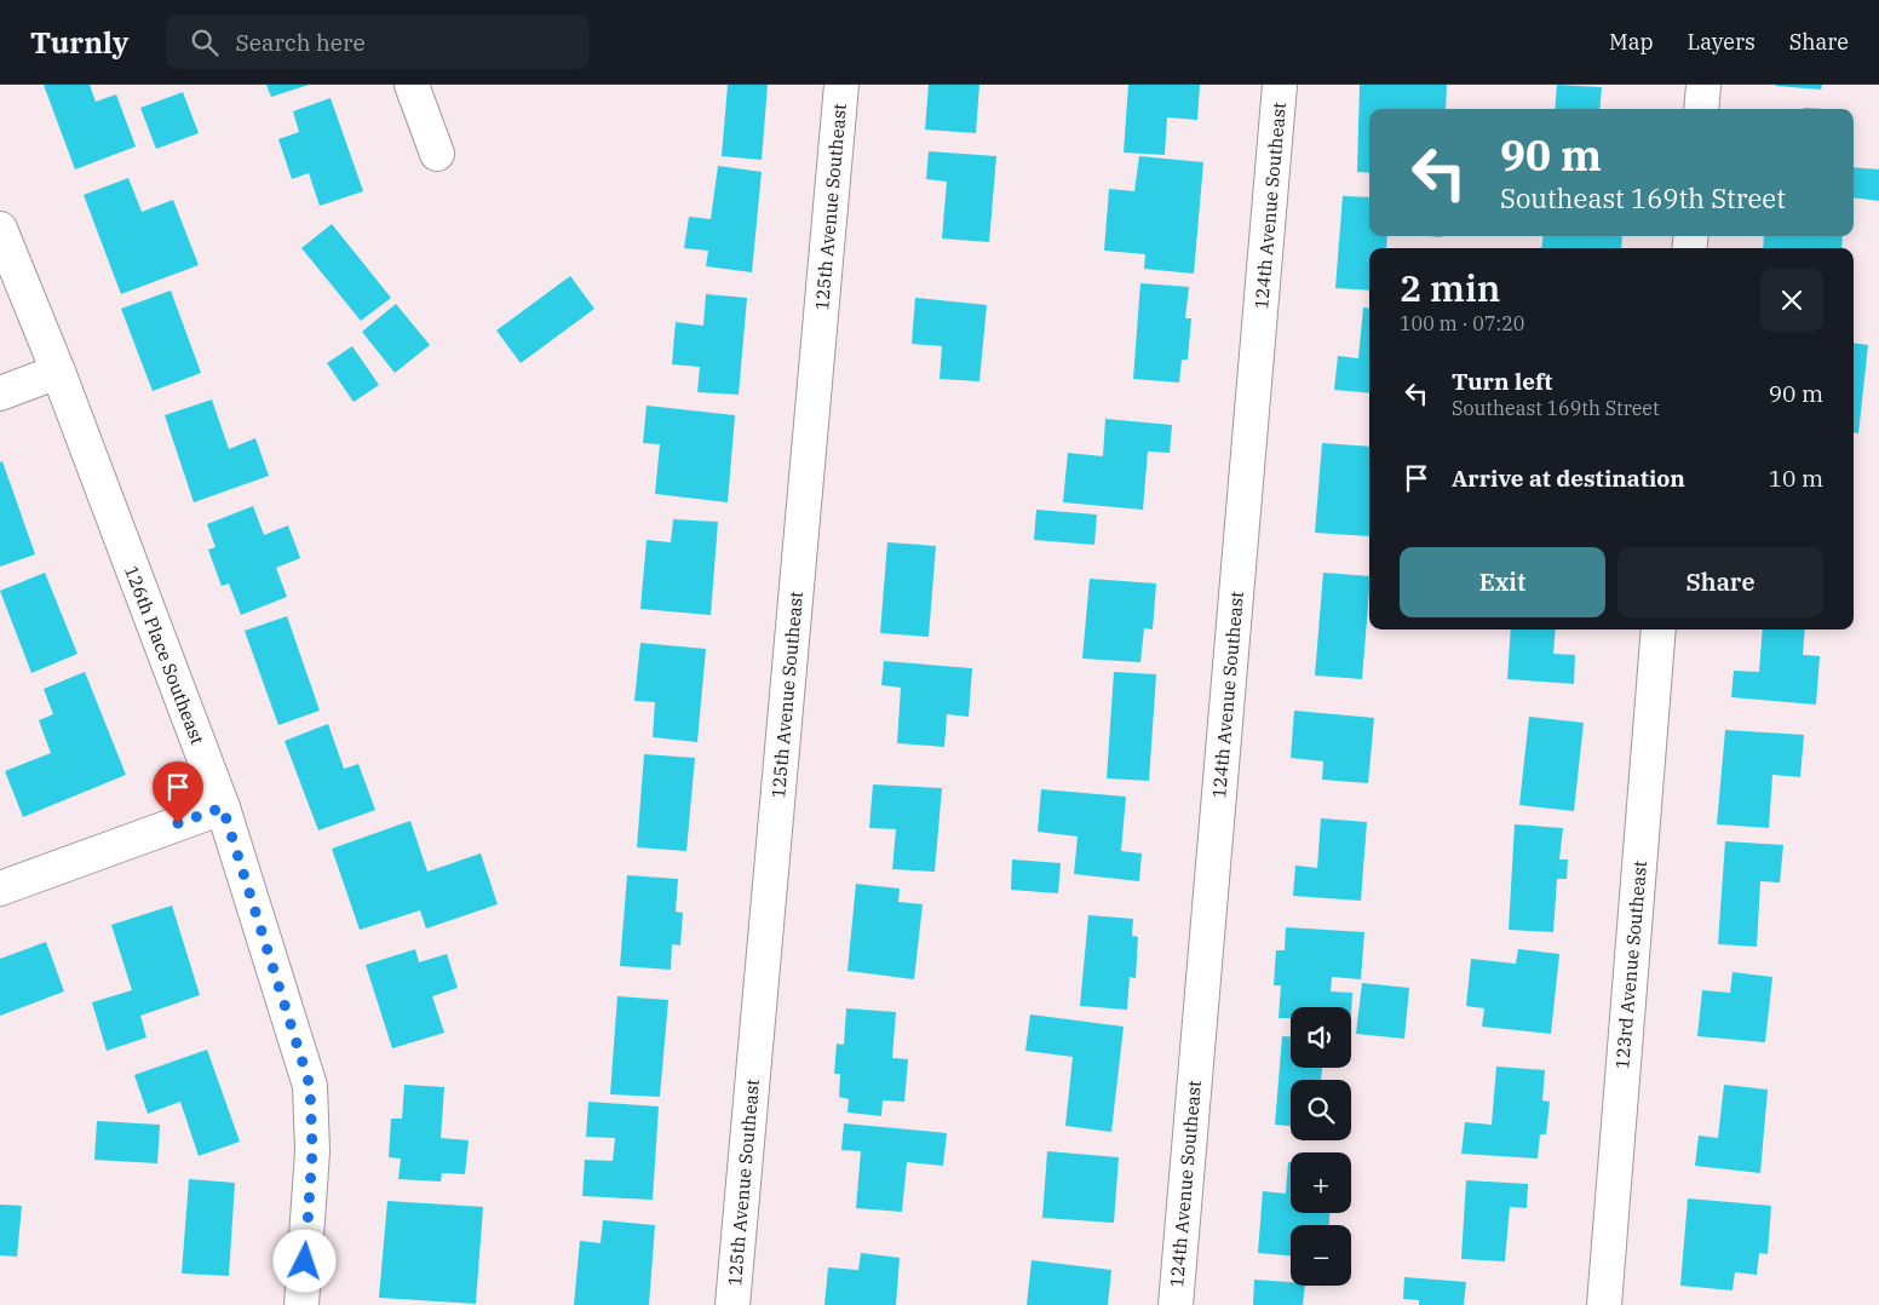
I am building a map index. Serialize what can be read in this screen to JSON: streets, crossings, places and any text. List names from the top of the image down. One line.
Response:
{"streets":{"street":["124th Avenue Southeast","125th Avenue Southeast","126th Place Southeast","123rd Avenue Southeast"]},"page":{"header":"Turnly","search":"Search here","nav":["Map","Layers","Share"],"turn":["90 m","Southeast 169th Street"],"heading":["2 min","100 m · 07:20"],"list":[{"name":"Turn left","note":"Southeast 169th Street","value":"90 m"},{"name":"Arrive at destination","value":"10 m"}],"buttons":["Exit","Share"],"map_buttons":["+","−"]}}
